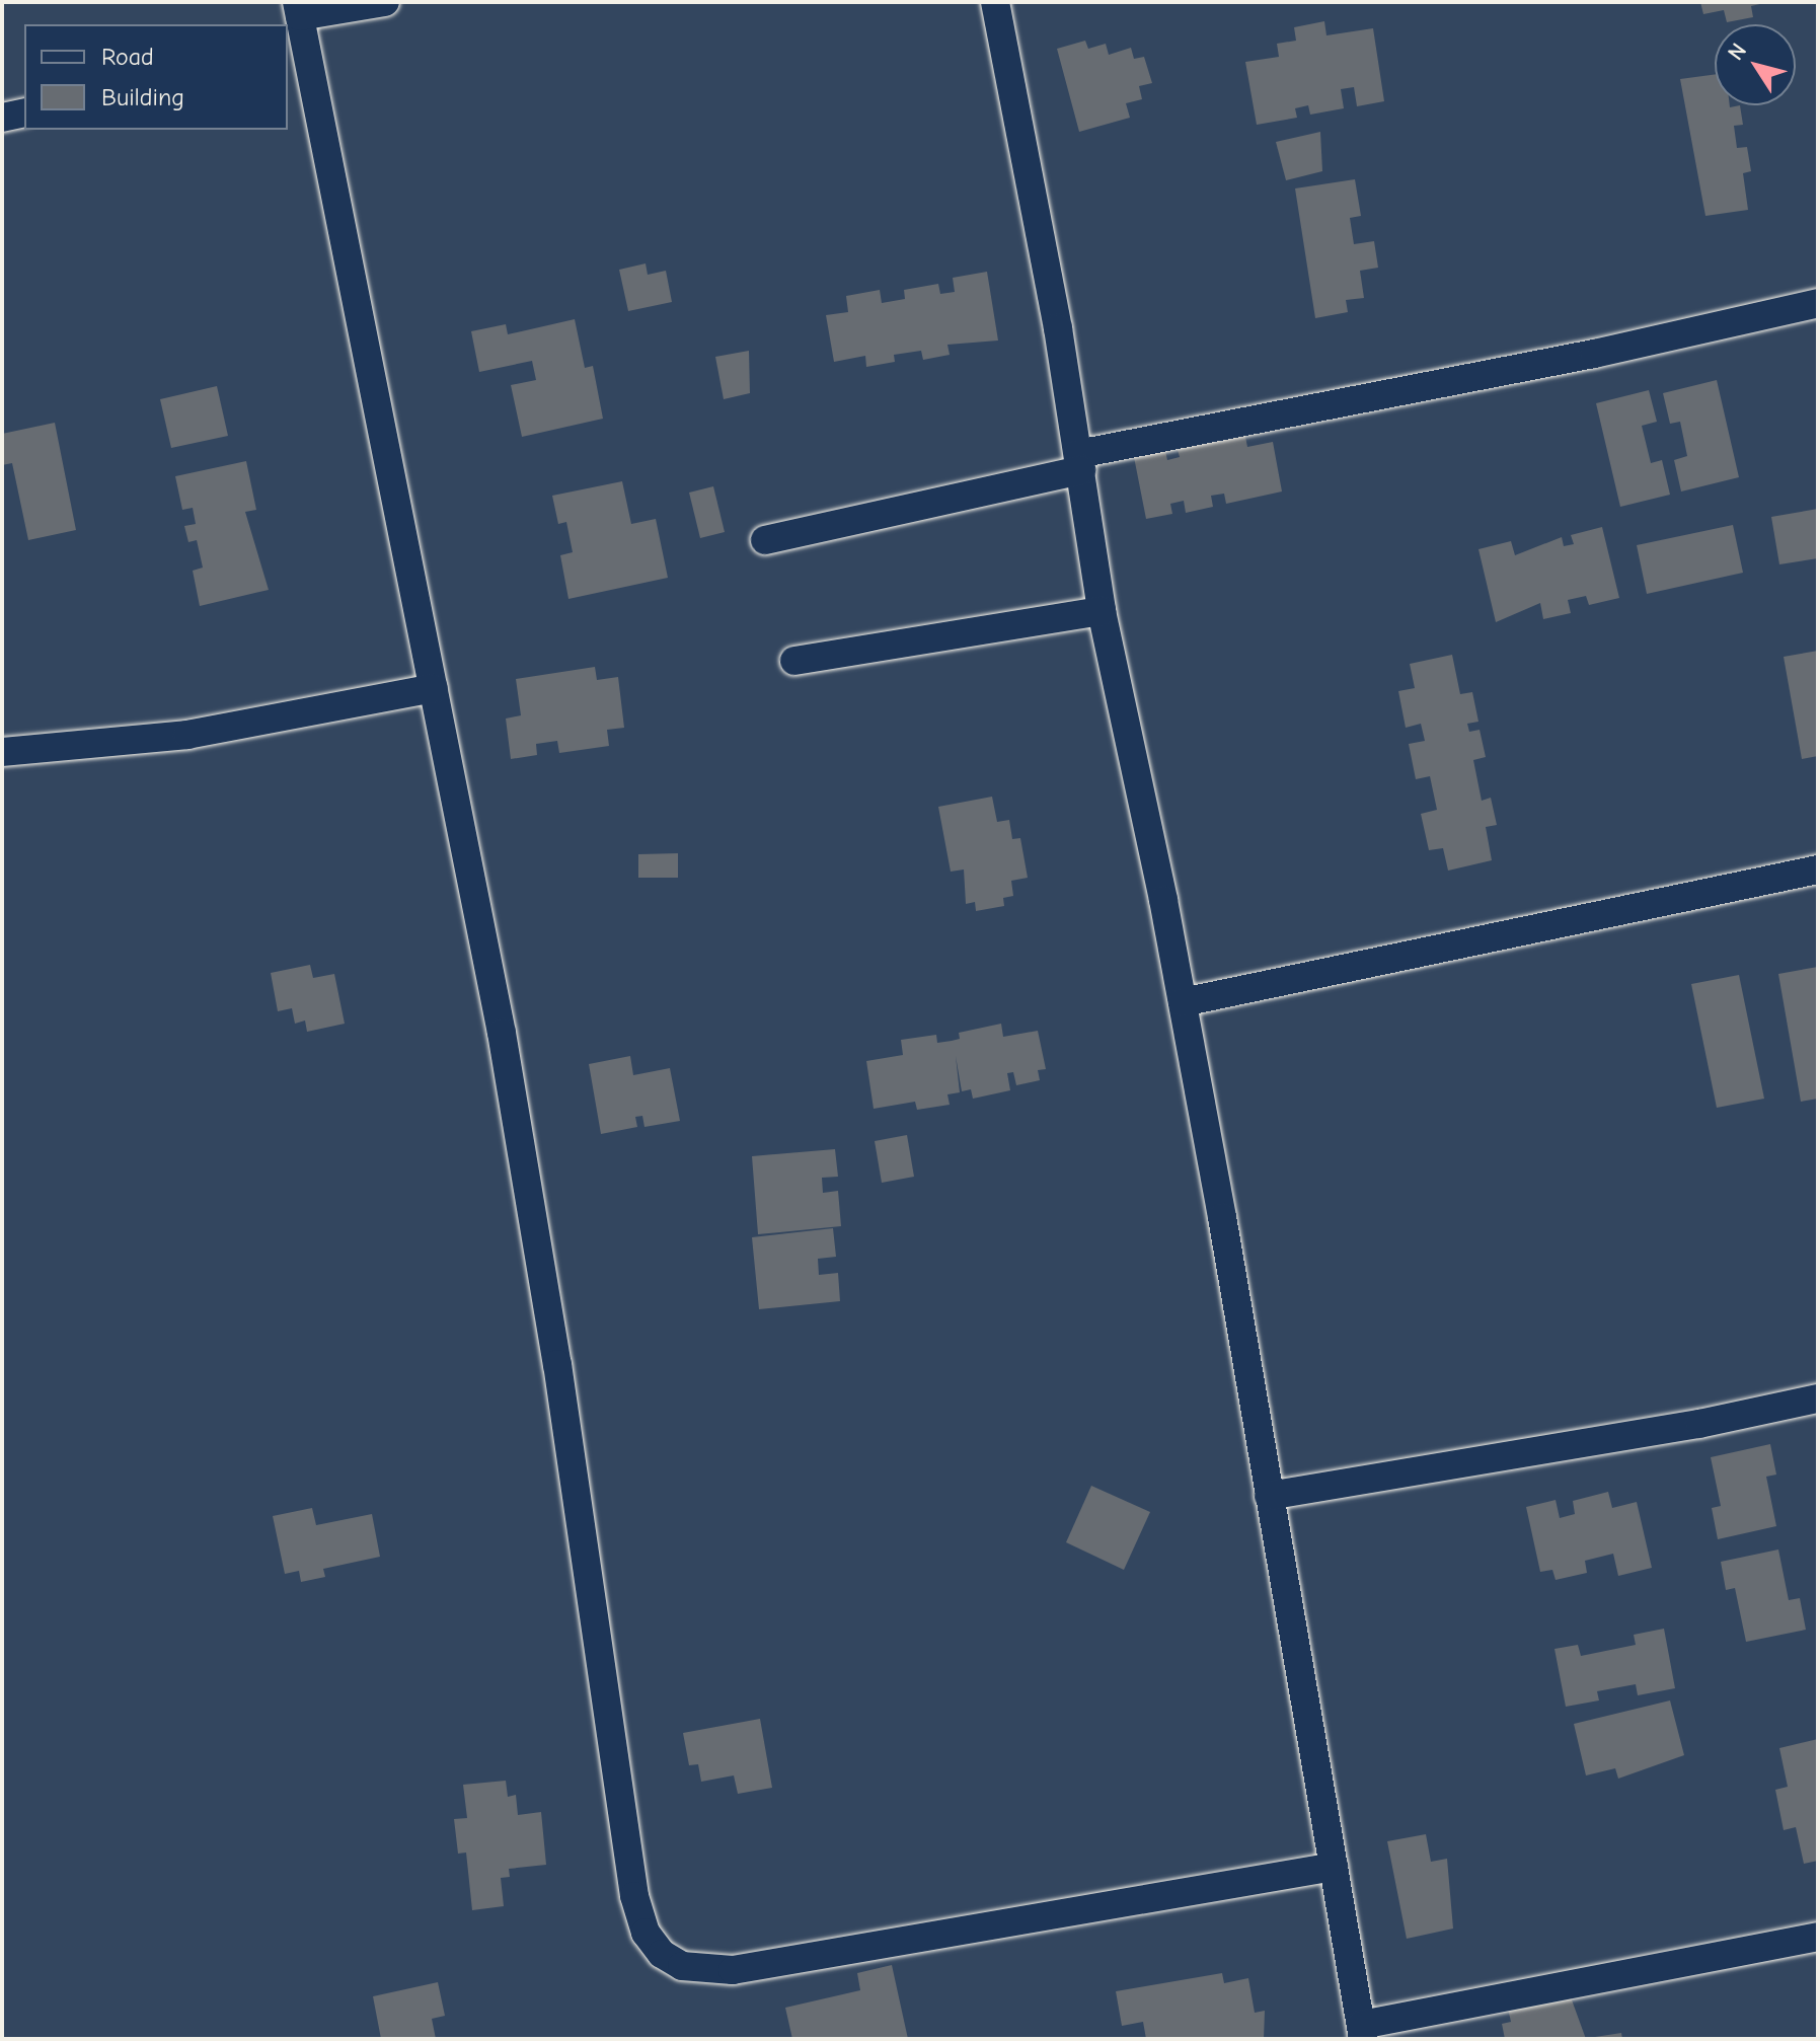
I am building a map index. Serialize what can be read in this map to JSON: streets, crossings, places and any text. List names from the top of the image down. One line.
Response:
{"legend":["Road","Building"],"north":"top left"}
